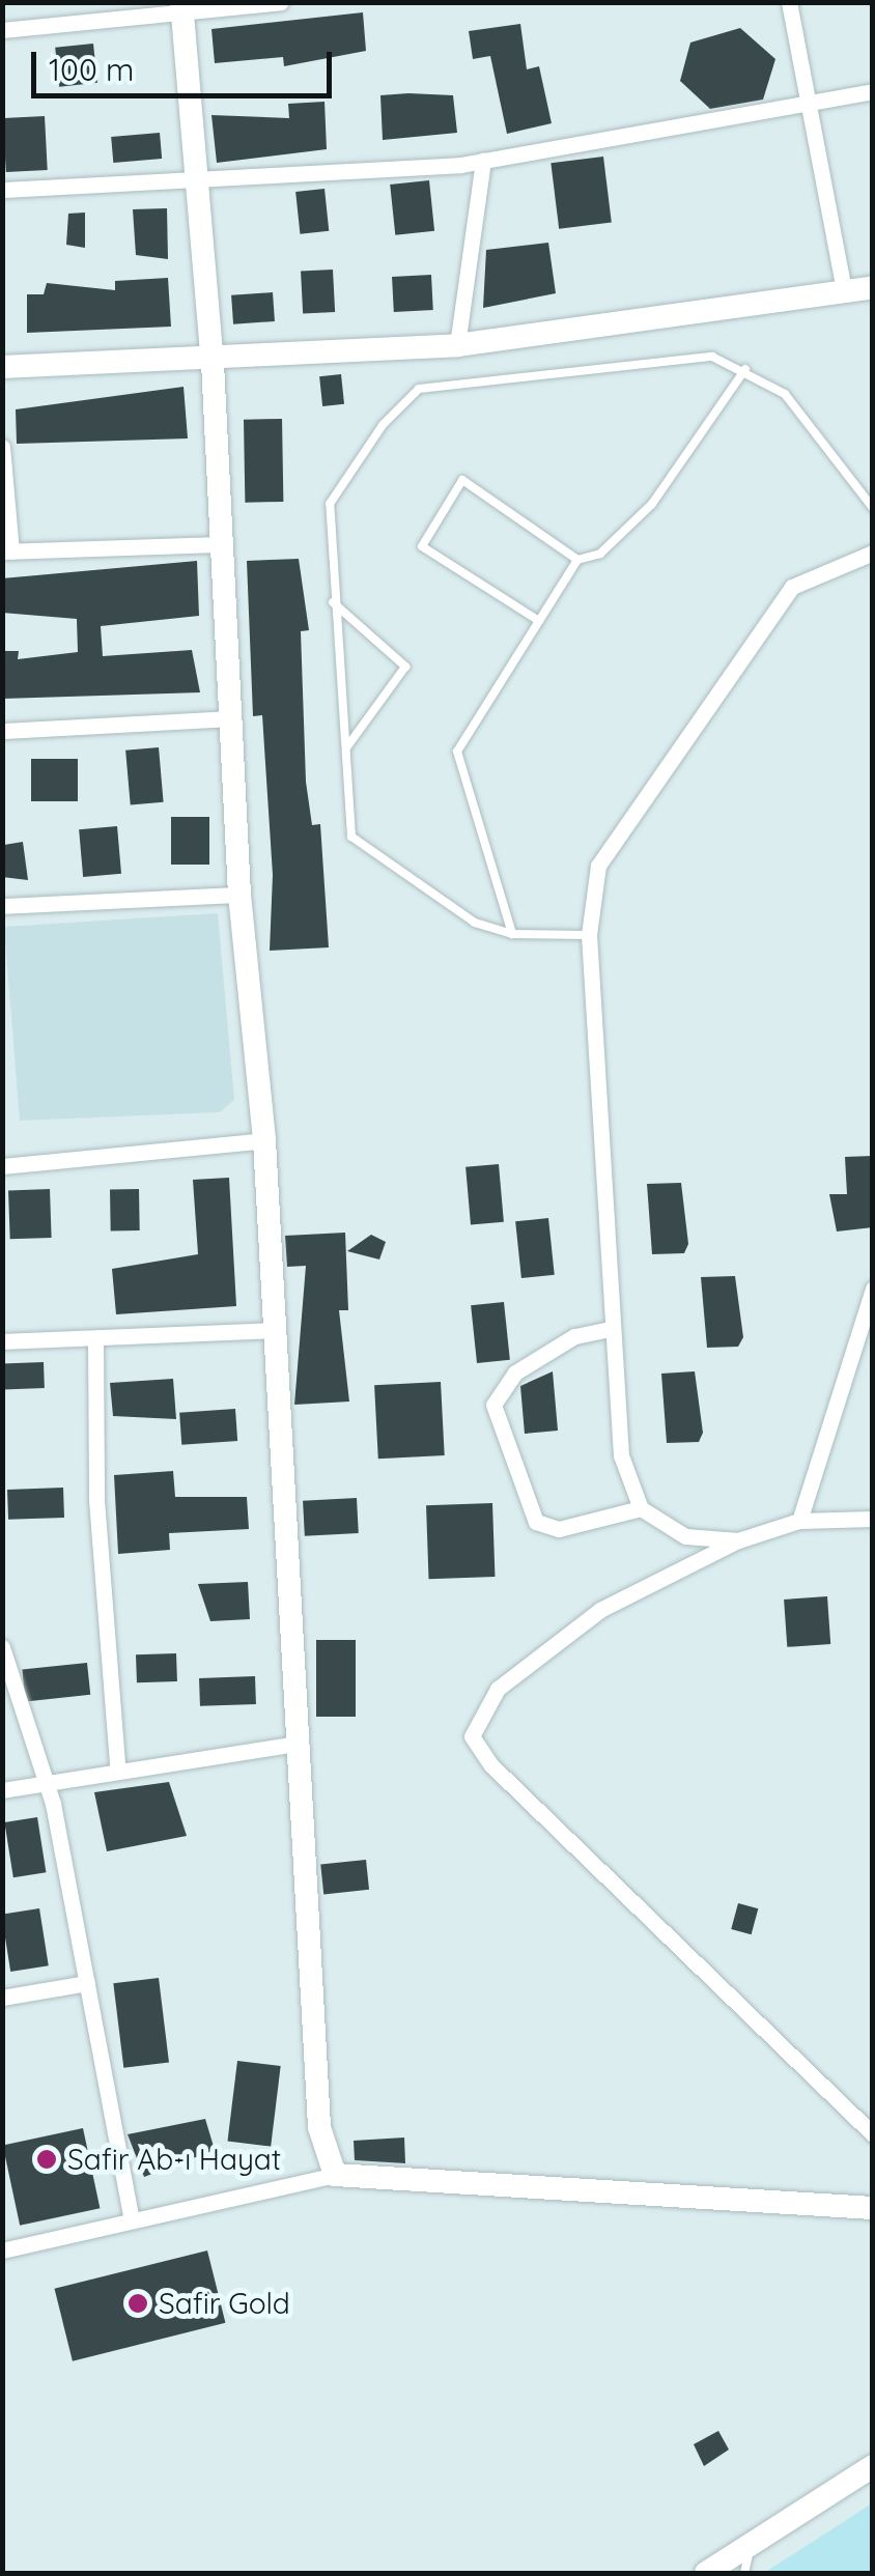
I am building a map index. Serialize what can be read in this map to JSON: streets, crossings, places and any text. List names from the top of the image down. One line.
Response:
{"places":["Safir Ab-ı Hayat","Safir Gold"],"scale_bar":"100 m"}
